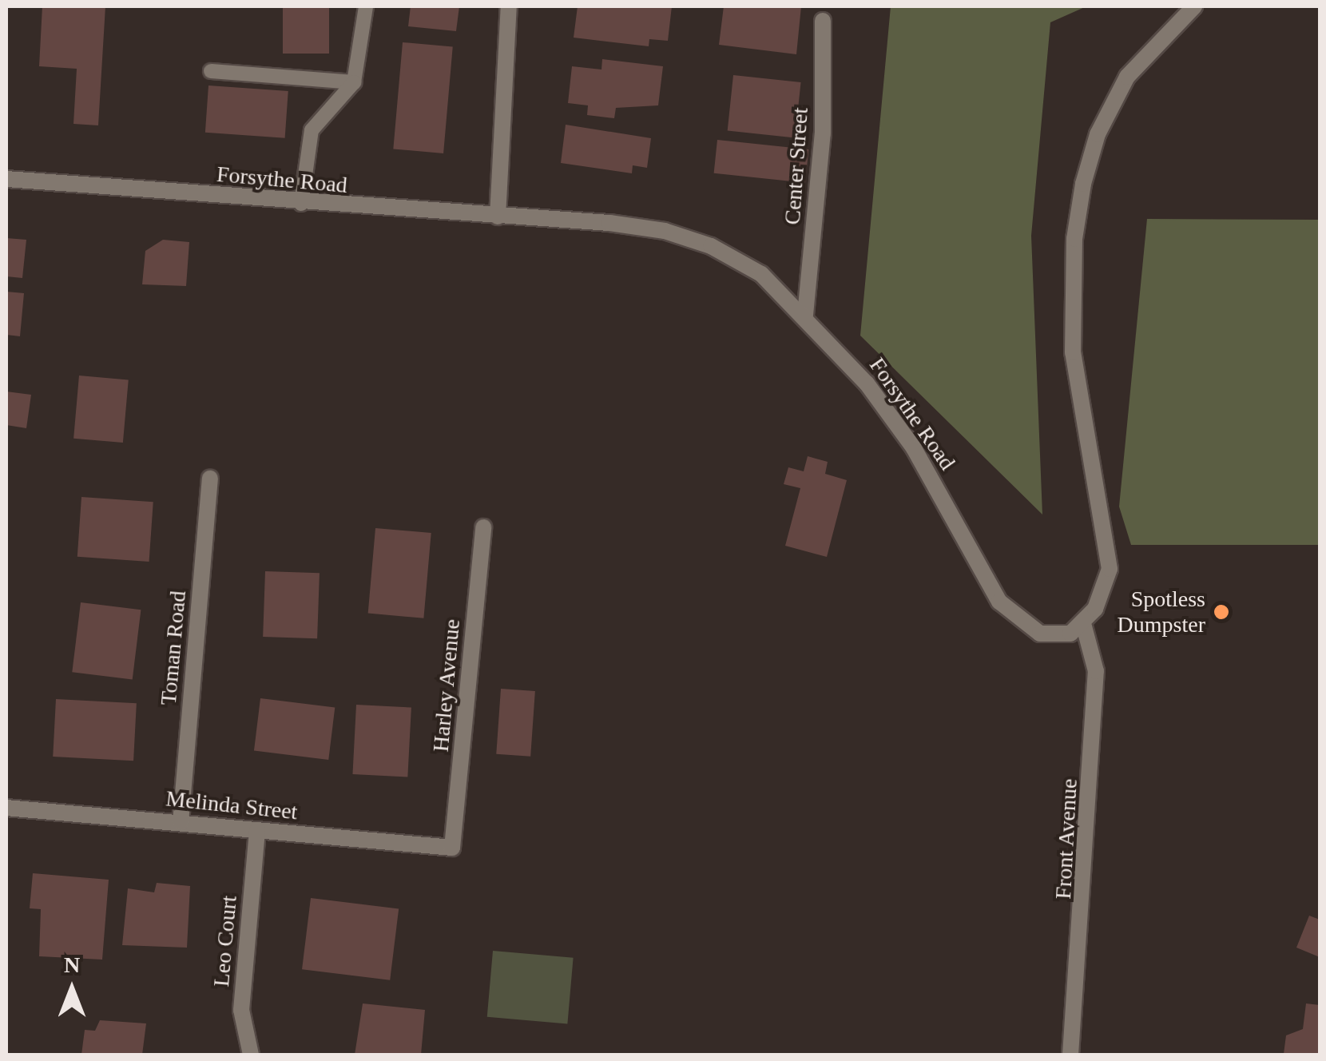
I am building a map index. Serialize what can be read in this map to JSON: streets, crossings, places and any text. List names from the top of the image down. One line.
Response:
{"streets":{"street":["Center Street","Forsythe Road","Toman Road","Harley Avenue","Melinda Street","Front Avenue","Leo Court"]},"crossings":[["Center Street","Forsythe Road"],["Forsythe Road","Front Avenue"],["Toman Road","Melinda Street"],["Harley Avenue","Melinda Street"],["Melinda Street","Leo Court"]],"places":["Spotless Dumpster"],"north":"top"}
